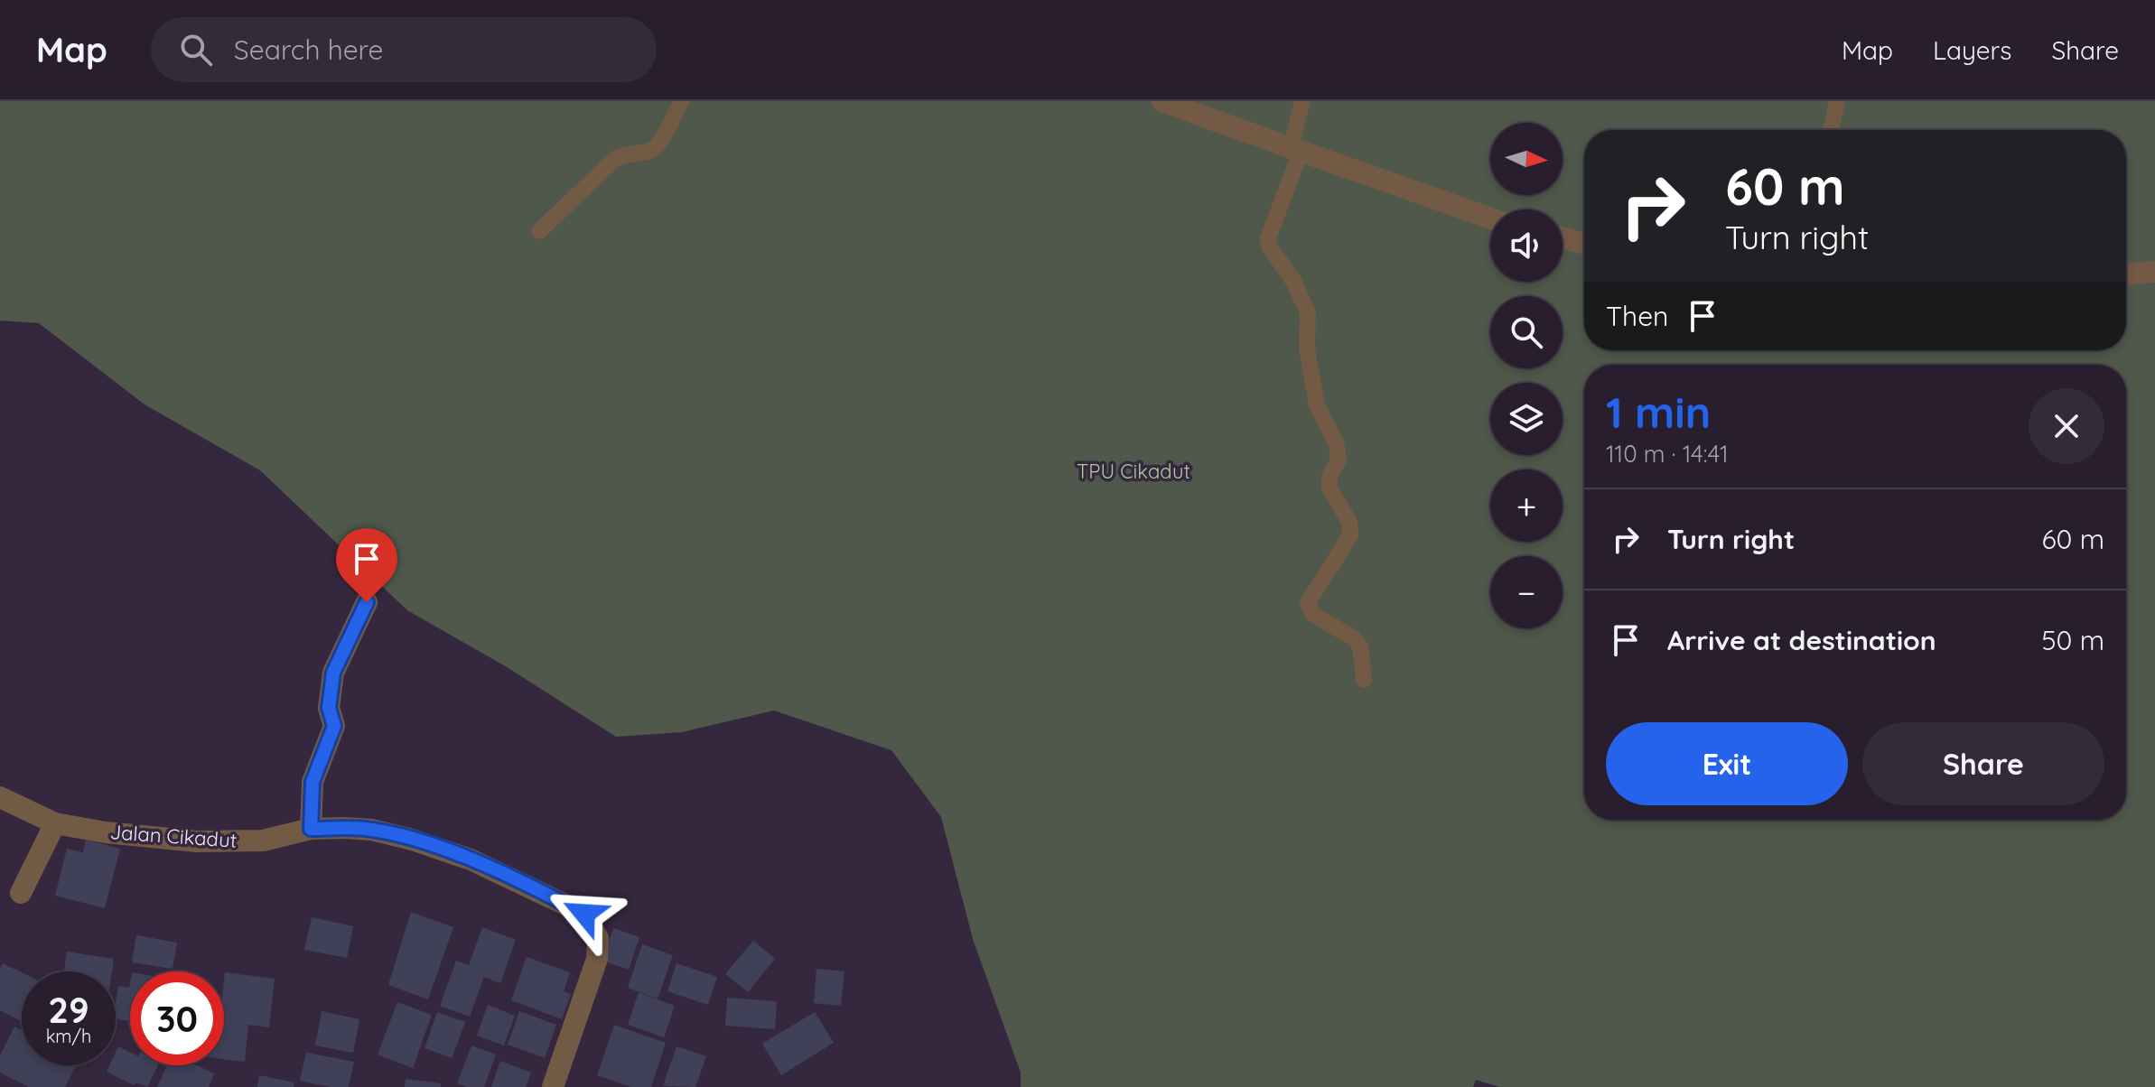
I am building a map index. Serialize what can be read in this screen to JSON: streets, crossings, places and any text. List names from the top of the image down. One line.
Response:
{"streets":{"street":["Jalan Cikadut"]},"parks":["TPU Cikadut"],"north":"right","page":{"header":"Map","search":"Search here","nav":["Map","Layers","Share"],"map_buttons":["+","−"],"turn":["60 m","Turn right"],"then":"Then","heading":["1 min","110 m · 14:41"],"list":[{"name":"Turn right","value":"60 m"},{"name":"Arrive at destination","value":"50 m"}],"buttons":["Exit","Share"],"speed":"29 km/h","limit":"30"}}
